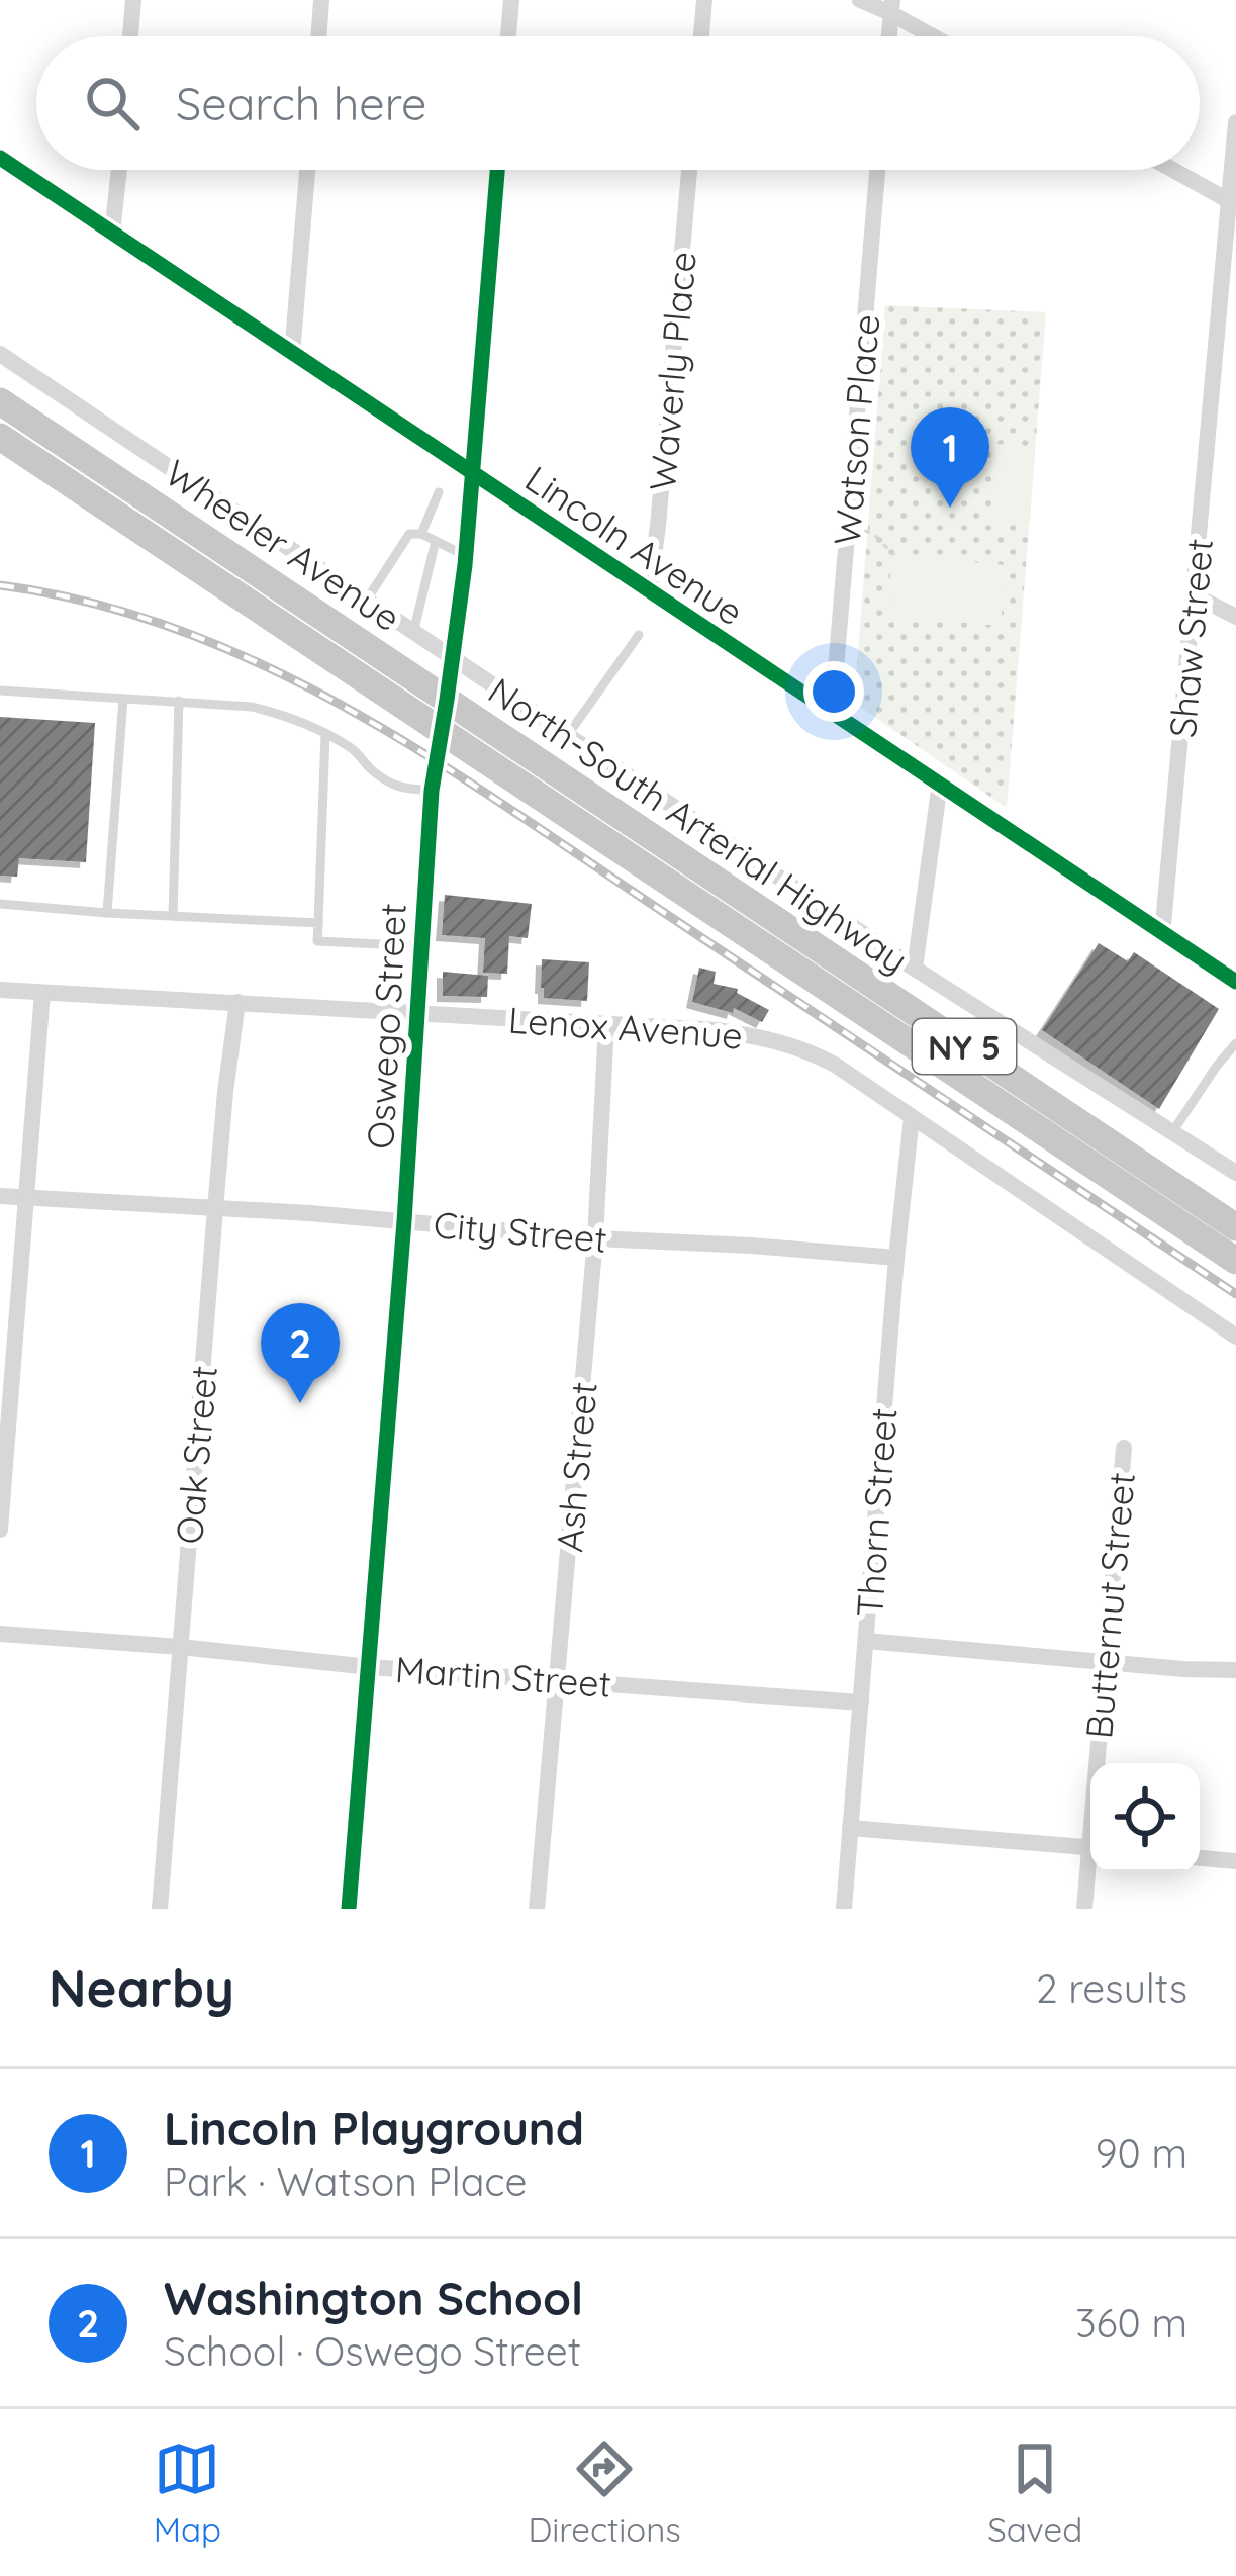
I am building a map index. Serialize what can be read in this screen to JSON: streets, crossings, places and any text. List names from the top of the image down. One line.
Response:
{"streets":{"highway":["North-South Arterial Highway","NY 5"],"street":["Waverly Place","Watson Place","Wheeler Avenue","Lincoln Avenue","Shaw Street","Oswego Street","Lenox Avenue","City Street","Oak Street","Ash Street","Thorn Street","Butternut Street","Martin Street"]},"crossings":[["Waverly Place","Lincoln Avenue"],["Watson Place","Lincoln Avenue"],["Wheeler Avenue","Oswego Street"],["Lincoln Avenue","Shaw Street"],["Lincoln Avenue","Oswego Street"],["North-South Arterial Highway","Oswego Street"],["Oswego Street","Lenox Avenue"],["Oswego Street","City Street"],["Oswego Street","Martin Street"],["Lenox Avenue","Oak Street"],["Lenox Avenue","Ash Street"],["Lenox Avenue","Thorn Street"],["City Street","Oak Street"],["City Street","Ash Street"],["City Street","Thorn Street"],["Oak Street","Martin Street"],["Ash Street","Martin Street"],["Thorn Street","Martin Street"]],"page":{"search":"Search here","pins":["1","2"],"heading":["Nearby","2 results"],"list":[{"mark":"1","name":"Lincoln Playground","note":"Park · Watson Place","value":"90 m"},{"mark":"2","name":"Washington School","note":"School · Oswego Street","value":"360 m"}],"nav":["Map","Directions","Saved"]}}
